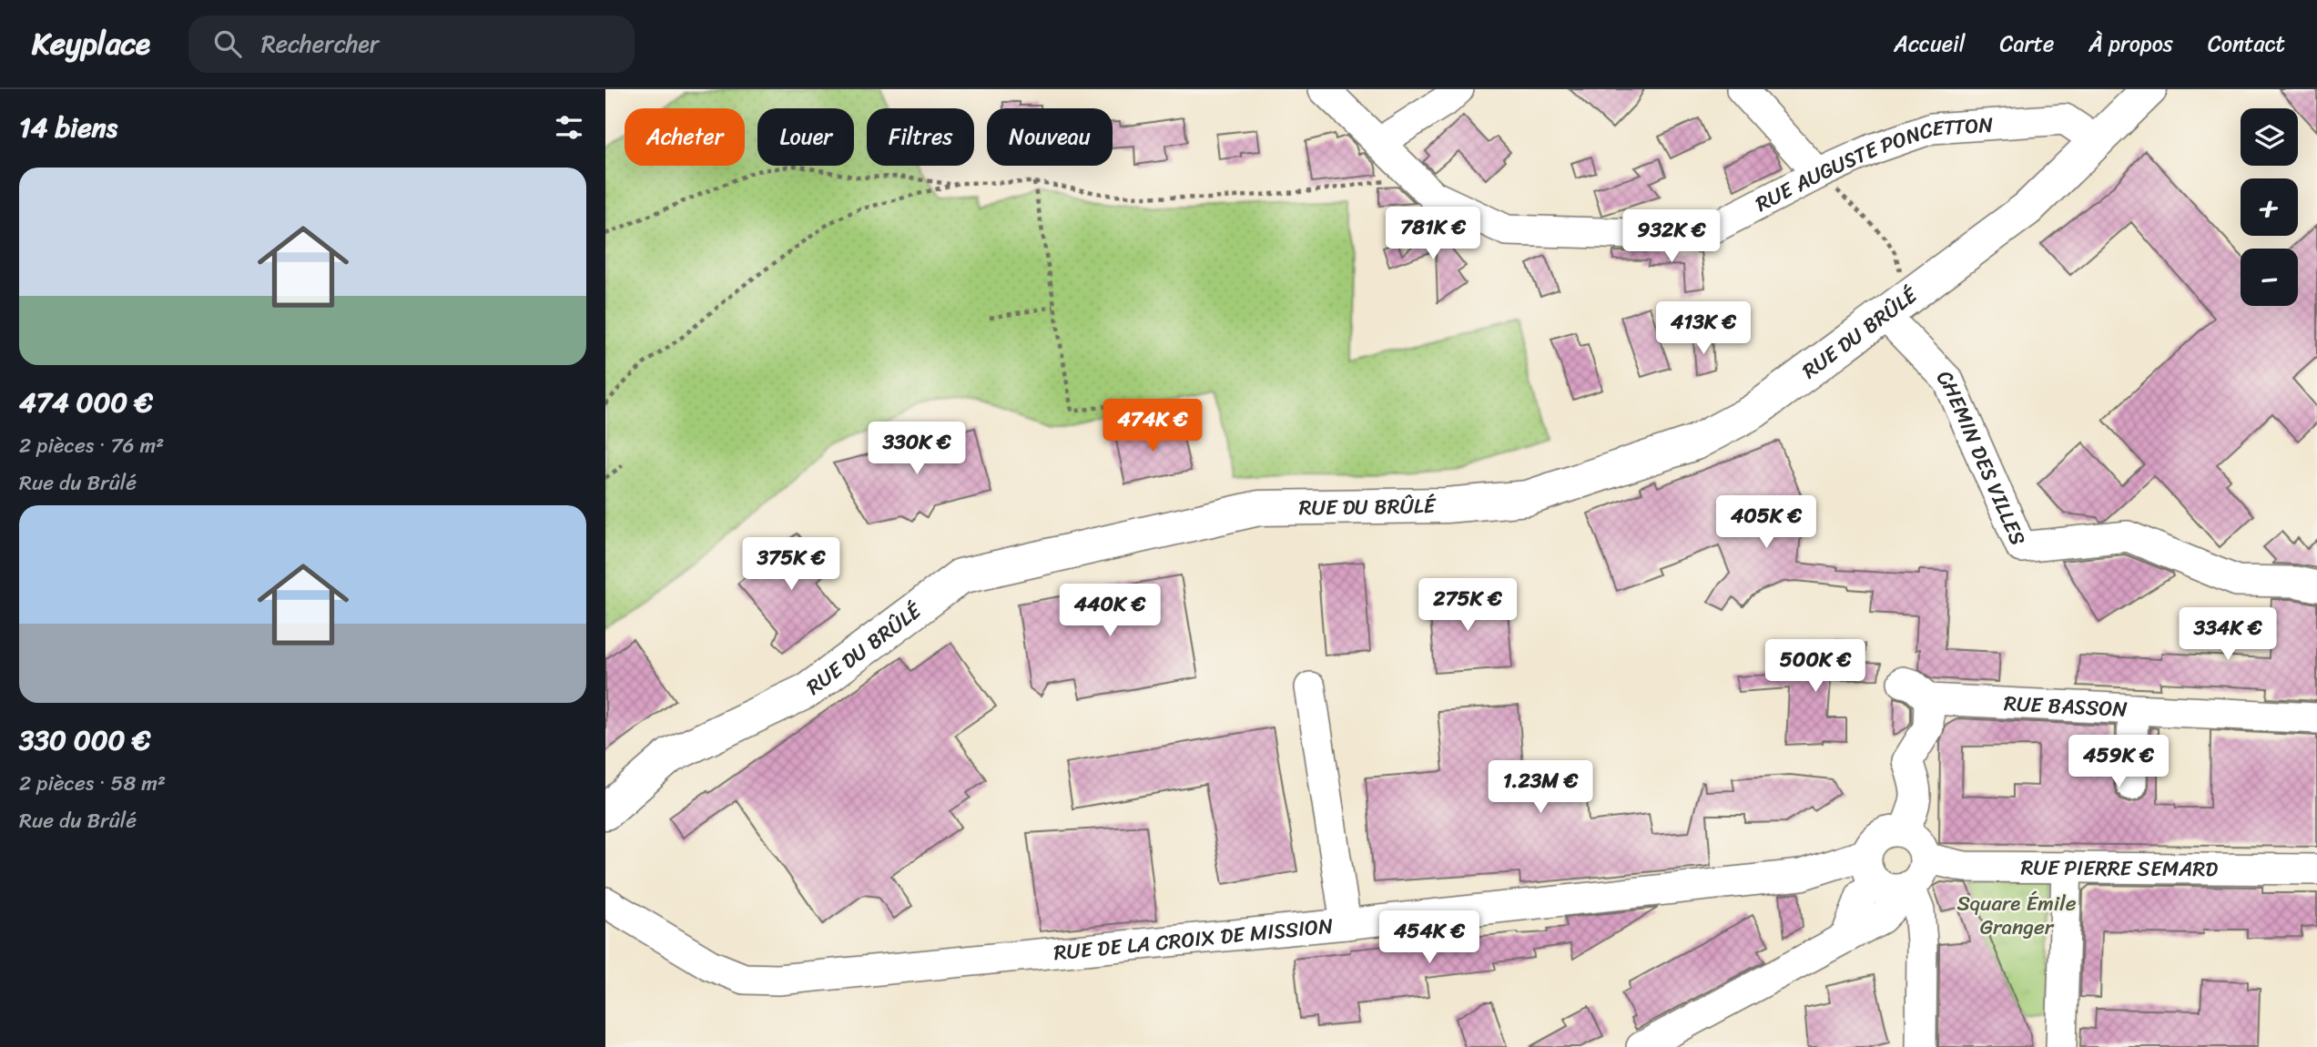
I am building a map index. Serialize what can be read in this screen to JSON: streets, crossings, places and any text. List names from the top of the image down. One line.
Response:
{"streets":{"main road":["RUE DU BRÛLÉ"],"street":["RUE AUGUSTE PONCETTON","CHEMIN DES VILLES","RUE BASSON","RUE PIERRE SEMARD","RUE DE LA CROIX DE MISSION"]},"crossings":[["RUE AUGUSTE PONCETTON","RUE DU BRÛLÉ"],["RUE DU BRÛLÉ","CHEMIN DES VILLES"],["RUE PIERRE SEMARD","RUE DE LA CROIX DE MISSION"]],"parks":["Square Émile Granger"],"page":{"header":"Keyplace","search":"Rechercher","nav":["Accueil","Carte","À propos","Contact"],"heading":"14 biens","map_buttons":["+","−"],"chip":["Acheter","Louer","Filtres","Nouveau"],"list":[{"name":"474 000 €","note":"2 pièces · 76 m² · Rue du Brûlé"},{"name":"330 000 €","note":"2 pièces · 58 m² · Rue du Brûlé"}],"price":["781K €","932K €","413K €","474K €","330K €","405K €","375K €","275K €","440K €","334K €","500K €","459K €","1.23M €","454K €"]}}
